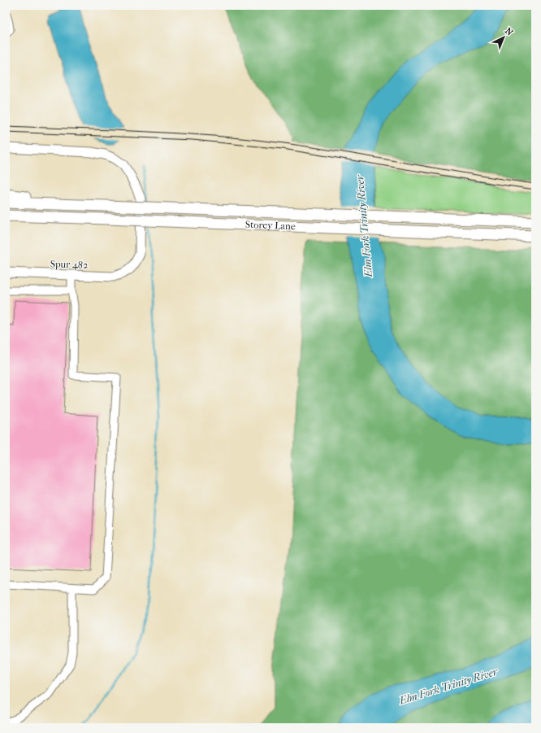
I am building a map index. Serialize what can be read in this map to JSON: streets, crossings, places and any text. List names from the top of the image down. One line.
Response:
{"streets":{"highway":["Storey Lane"],"main road":["Spur 482"]},"water":["Elm Fork Trinity River"],"north":"top right"}
